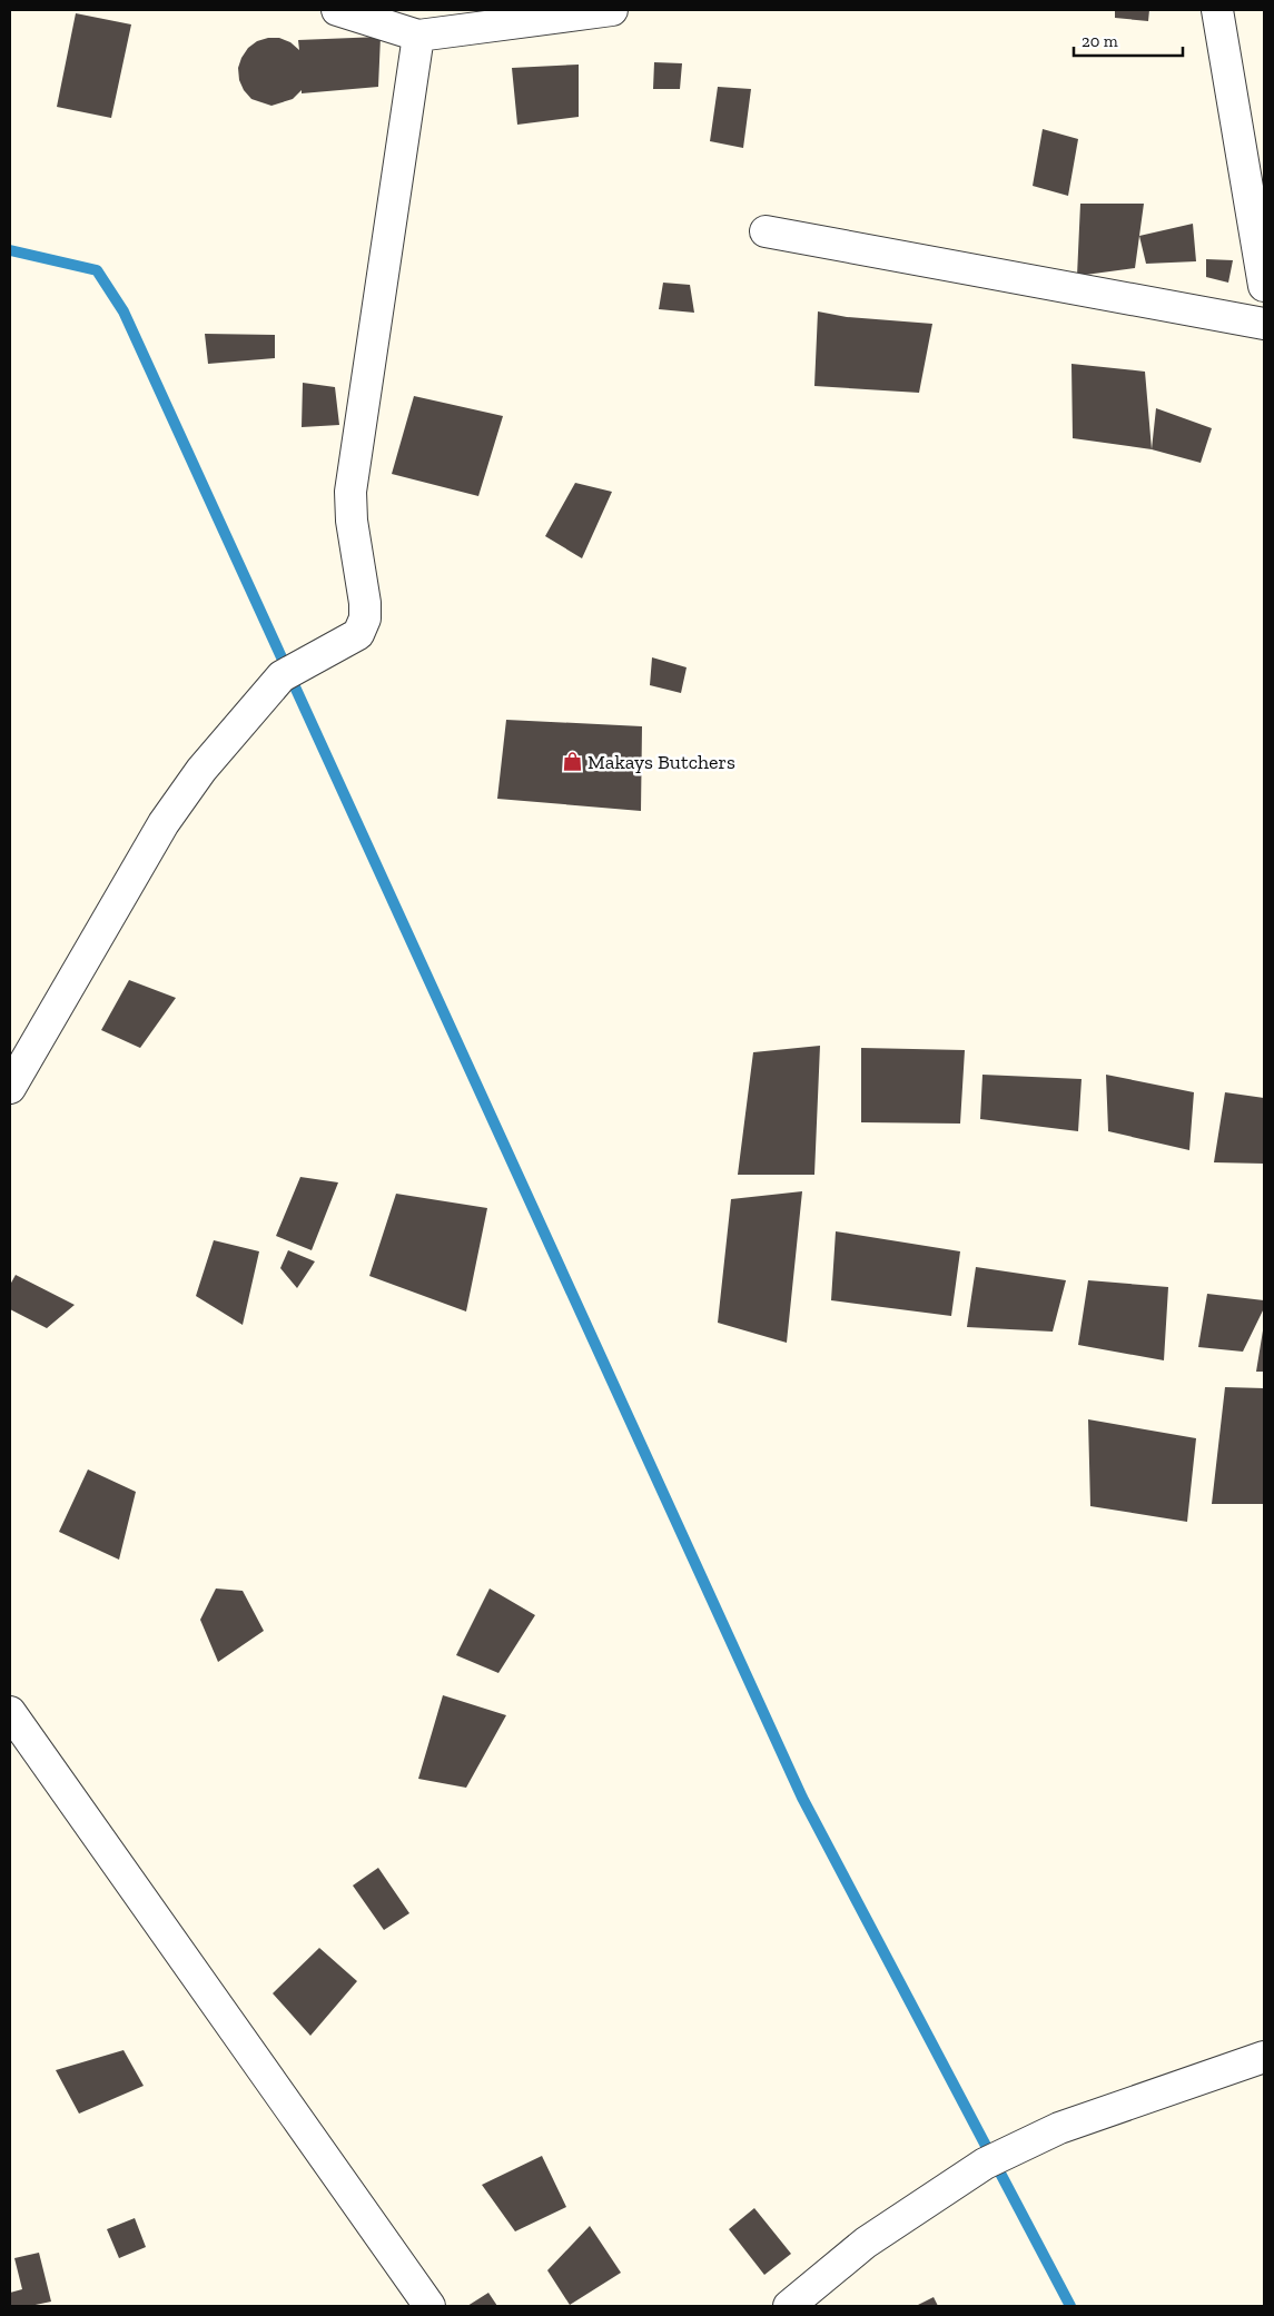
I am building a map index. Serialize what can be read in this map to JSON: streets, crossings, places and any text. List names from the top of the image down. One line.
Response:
{"places":{"shop":["Makays Butchers"]},"scale_bar":"20 m"}
